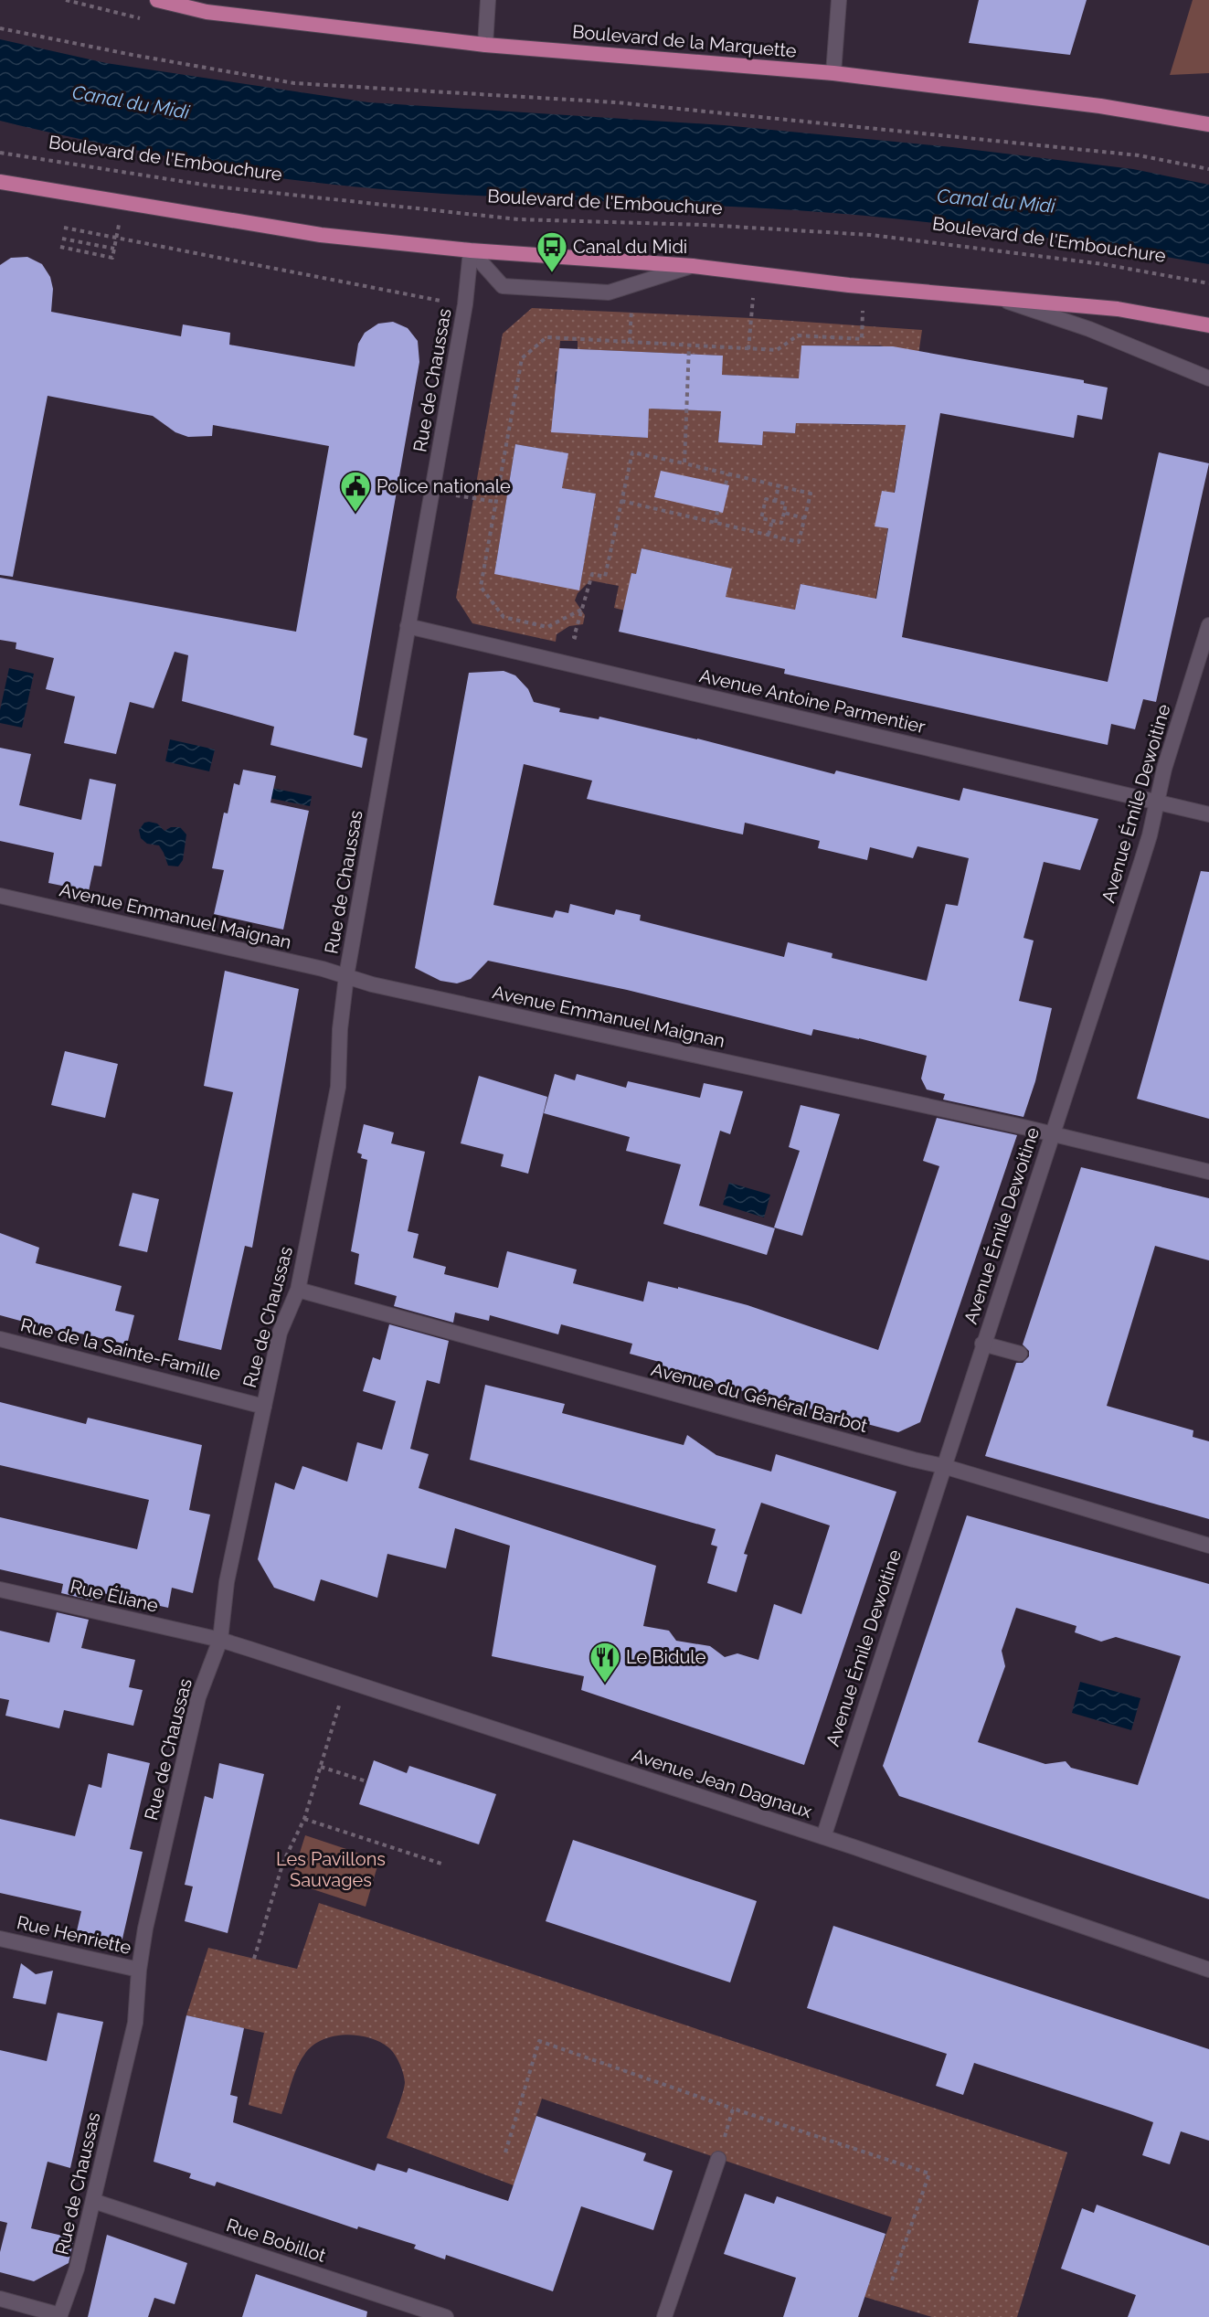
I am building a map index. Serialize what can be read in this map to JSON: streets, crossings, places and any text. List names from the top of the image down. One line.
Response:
{"streets":{"main road":["Boulevard de la Marquette"],"street":["Rue de Chaussas","Avenue Antoine Parmentier","Avenue Émile Dewoitine","Avenue Emmanuel Maignan","Rue de la Sainte-Famille","Avenue du Général Barbot","Rue Éliane","Avenue Jean Dagnaux","Rue Henriette","Rue Bobillot"],"path":["Boulevard de l'Embouchure"]},"crossings":[["Rue de Chaussas","Avenue Antoine Parmentier"],["Rue de Chaussas","Avenue Emmanuel Maignan"],["Rue de Chaussas","Rue de la Sainte-Famille"],["Rue de Chaussas","Avenue du Général Barbot"],["Rue de Chaussas","Rue Éliane"],["Rue de Chaussas","Avenue Jean Dagnaux"],["Rue de Chaussas","Rue Henriette"],["Rue de Chaussas","Rue Bobillot"],["Avenue Antoine Parmentier","Avenue Émile Dewoitine"],["Avenue Émile Dewoitine","Avenue Emmanuel Maignan"],["Avenue Émile Dewoitine","Avenue du Général Barbot"],["Avenue Émile Dewoitine","Avenue Jean Dagnaux"],["Rue Éliane","Avenue Jean Dagnaux"]],"water":["Canal du Midi"],"parks":["Les Pavillons Sauvages"],"places":{"bus stop":["Canal du Midi"],"public building":["Police nationale"],"restaurant":["Le Bidule"]}}
